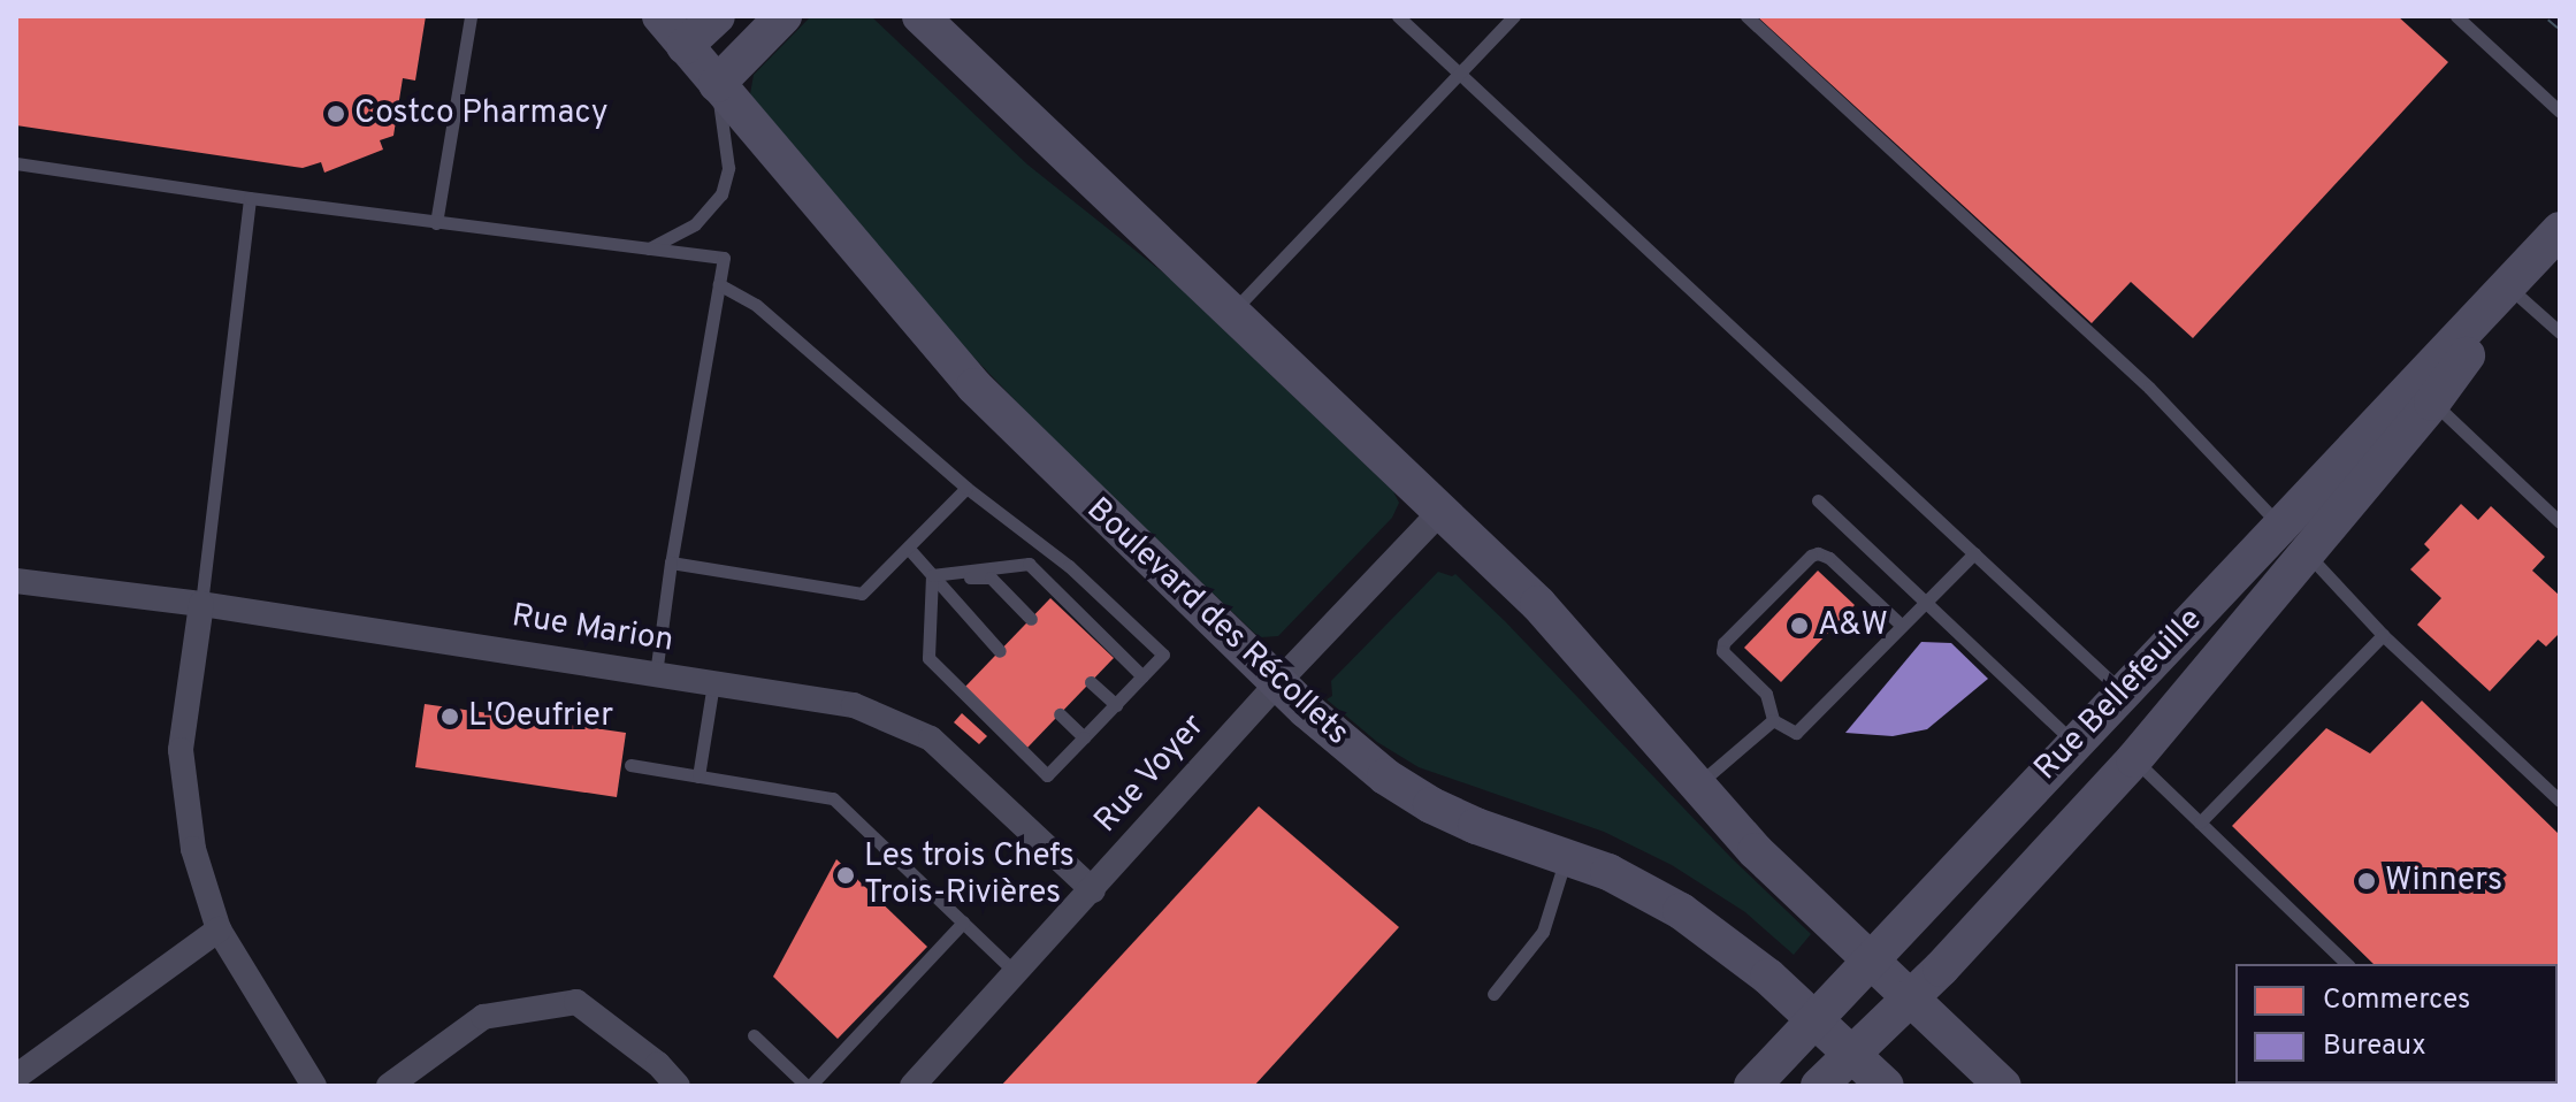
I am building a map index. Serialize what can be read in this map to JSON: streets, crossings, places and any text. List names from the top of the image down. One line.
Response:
{"streets":{"main road":["Boulevard des Récollets","Rue Bellefeuille"],"street":["Rue Marion","Rue Voyer"]},"crossings":[["Boulevard des Récollets","Rue Bellefeuille"],["Boulevard des Récollets","Rue Voyer"],["Rue Marion","Rue Voyer"]],"places":["Costco Pharmacy","A&W","L'Oeufrier","Les trois Chefs Trois-Rivières","Winners"],"legend":["Commerces","Bureaux"]}
